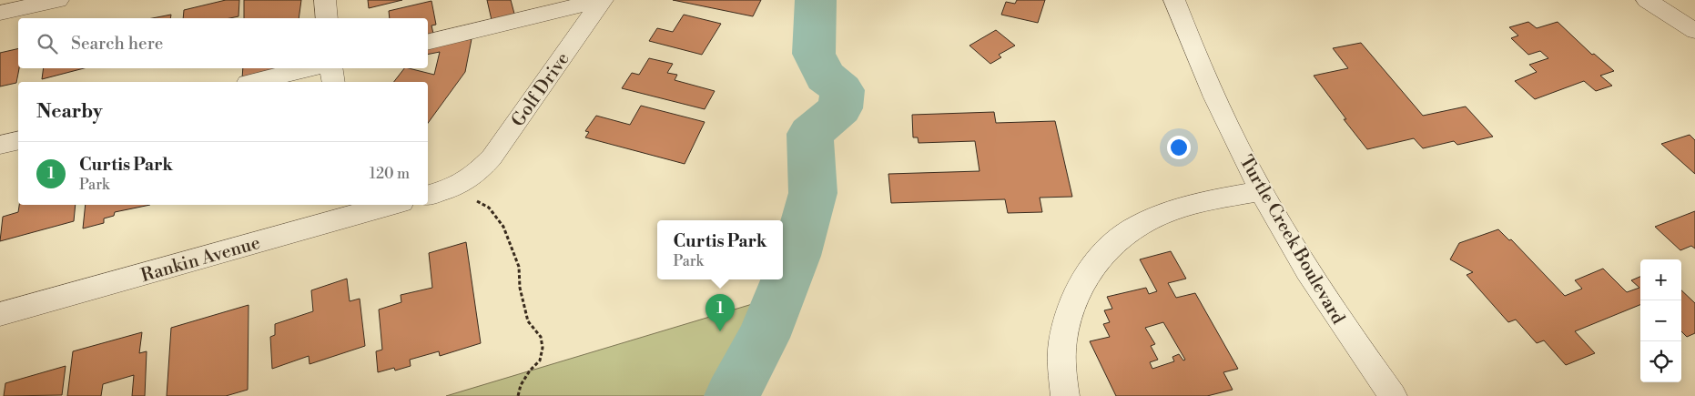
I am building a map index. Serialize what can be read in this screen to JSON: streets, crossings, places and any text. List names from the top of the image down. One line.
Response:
{"streets":{"street":["Golf Drive","Turtle Creek Boulevard","Rankin Avenue"]},"page":{"search":"Search here","heading":"Nearby","list":[{"mark":"1","name":"Curtis Park","note":"Park","value":"120 m"}],"popup":["Curtis Park","Park"],"map_buttons":["+","−"],"pins":"1"}}
